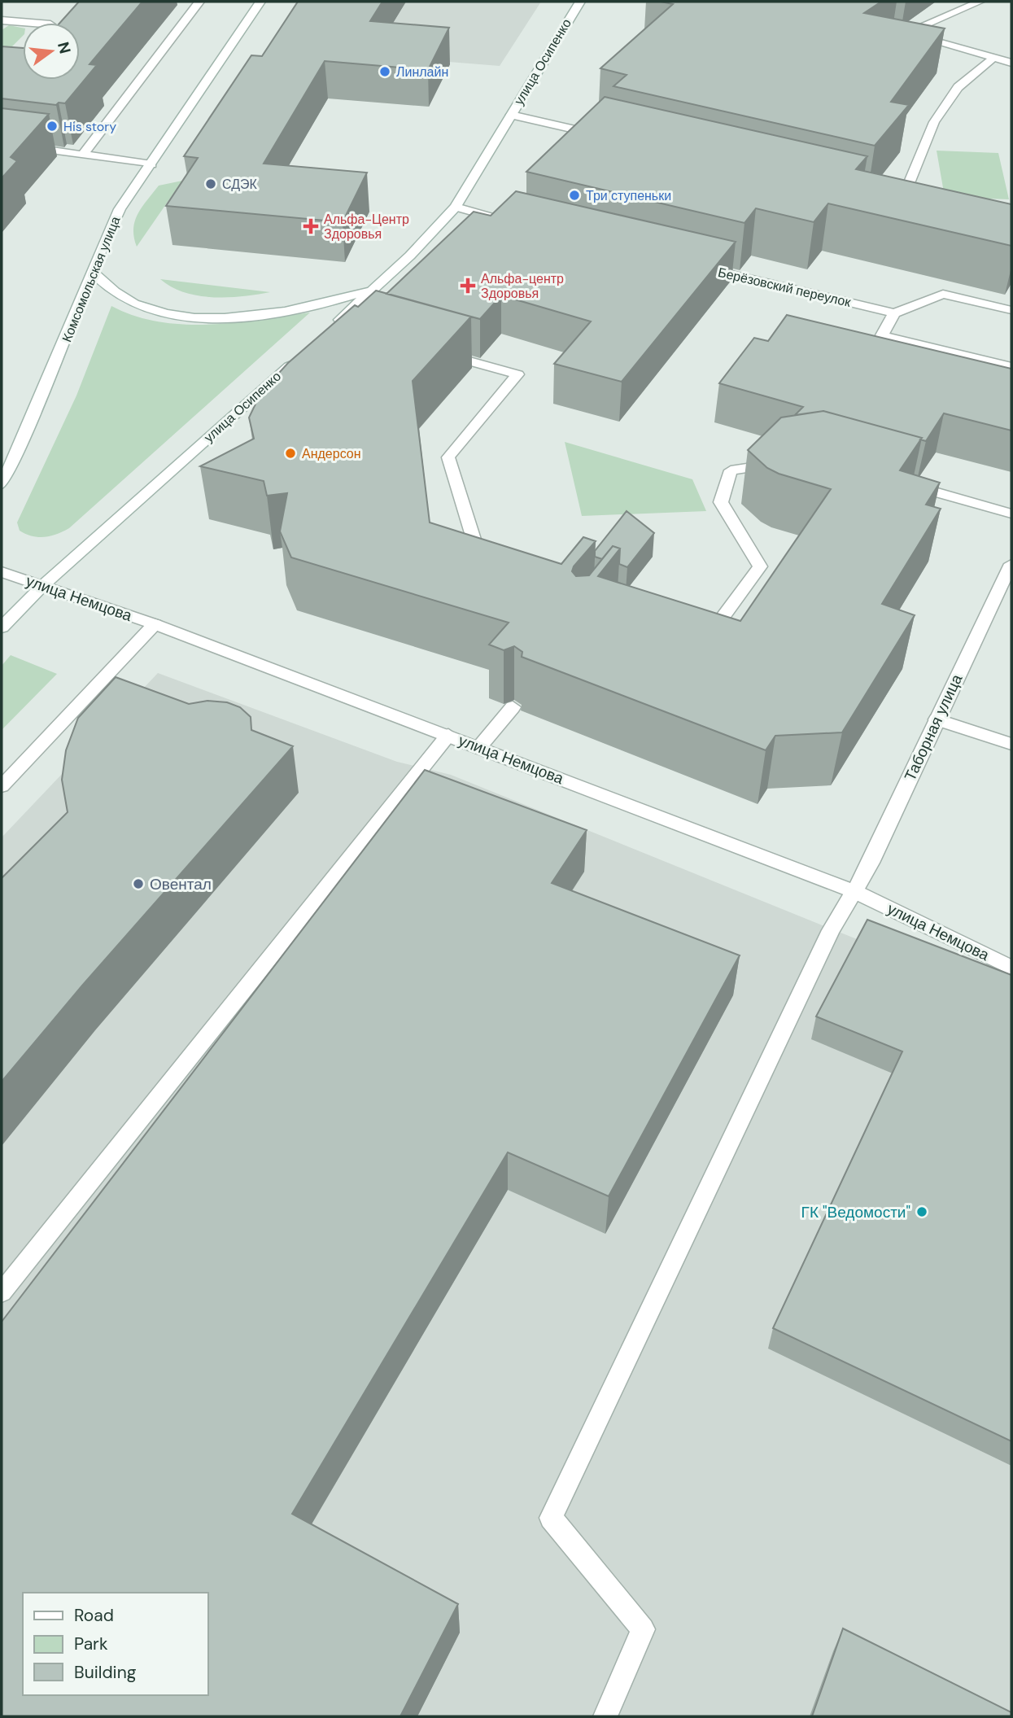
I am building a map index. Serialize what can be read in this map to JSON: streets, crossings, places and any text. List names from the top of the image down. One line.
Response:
{"streets":{"main road":["улица Осипенко","Комсомольская улица","Берёзовский переулок","улица Немцова","Таборная улица"]},"crossings":[["улица Осипенко","улица Немцова"],["улица Немцова","Таборная улица"]],"places":{"other":["Линлайн","His story","СДЭК","Три ступеньки","Андерсон","Овентал","ГК \"Ведомости\""],"health":["Альфа-Центр Здоровья","Альфа-центр Здоровья"]},"legend":["Road","Park","Building"],"north":"right"}
